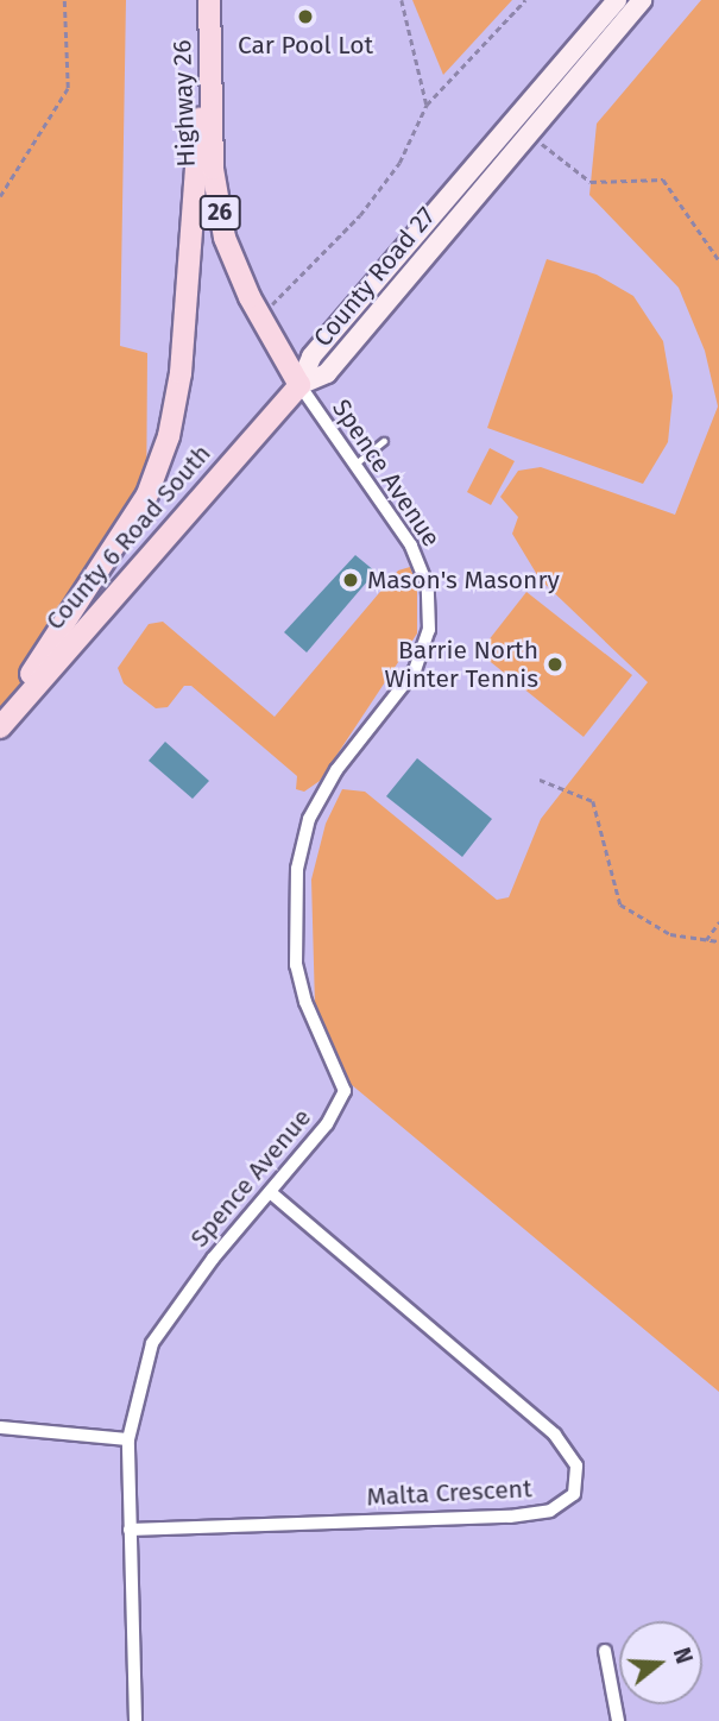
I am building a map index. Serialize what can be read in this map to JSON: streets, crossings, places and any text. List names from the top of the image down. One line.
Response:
{"streets":{"main road":["Highway 26","26","County Road 27","County 6 Road South"],"street":["Spence Avenue","Malta Crescent"]},"crossings":[["Highway 26","County Road 27"],["Highway 26","Spence Avenue"],["Highway 26","County 6 Road South"],["County Road 27","Spence Avenue"],["County Road 27","County 6 Road South"],["Spence Avenue","County 6 Road South"],["Spence Avenue","Malta Crescent"]],"places":["Car Pool Lot","Mason's Masonry","Barrie North Winter Tennis"],"north":"right"}
